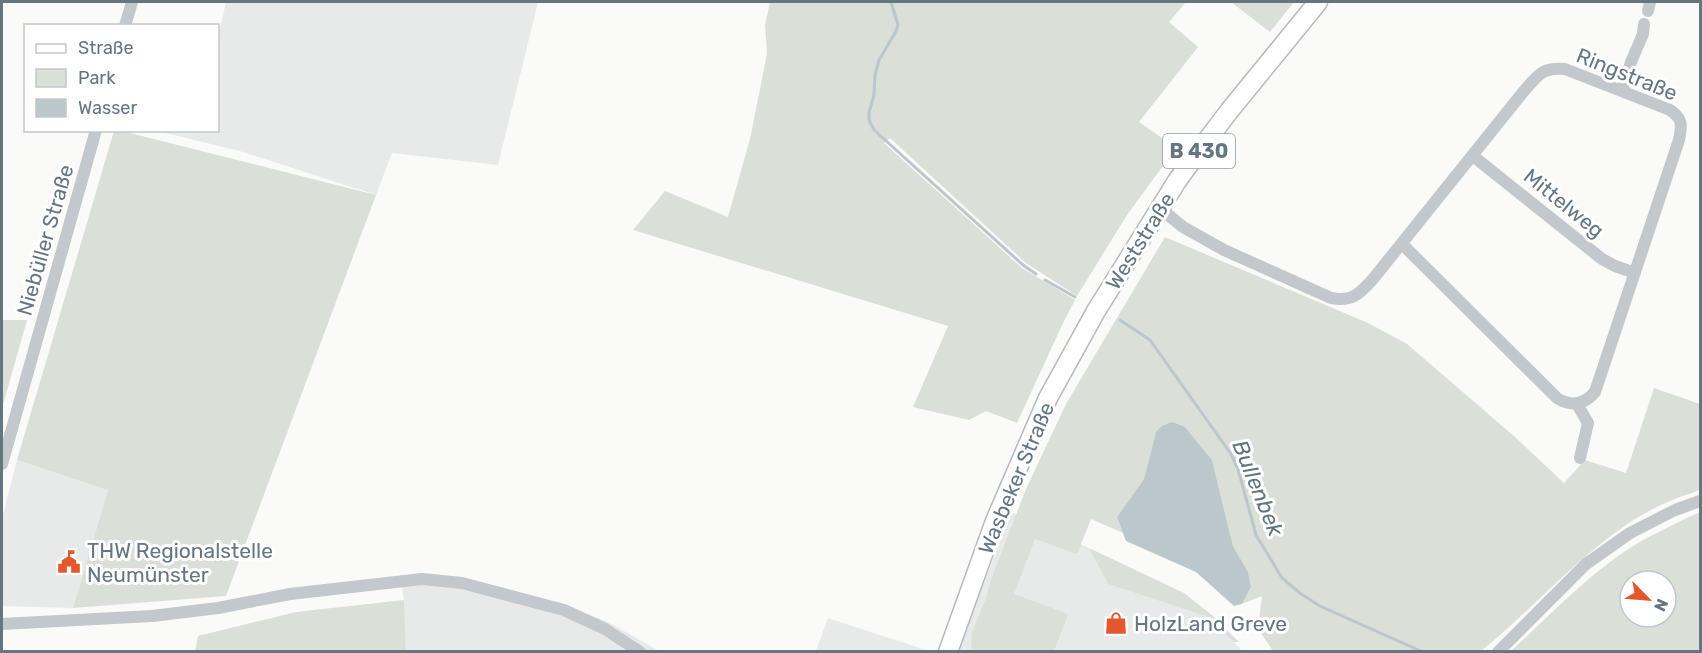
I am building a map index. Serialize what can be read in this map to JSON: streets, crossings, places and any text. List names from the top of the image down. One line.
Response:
{"streets":{"main road":["B 430","Weststraße","Wasbeker Straße"],"street":["Ringstraße","Mittelweg","Niebüller Straße"]},"crossings":[["Ringstraße","Mittelweg"],["Ringstraße","Weststraße"],["Weststraße","Wasbeker Straße"]],"water":["Bullenbek"],"places":{"public building":["THW Regionalstelle Neumünster"],"shop":["HolzLand Greve"]},"legend":["Straße","Park","Wasser"],"north":"bottom right"}
